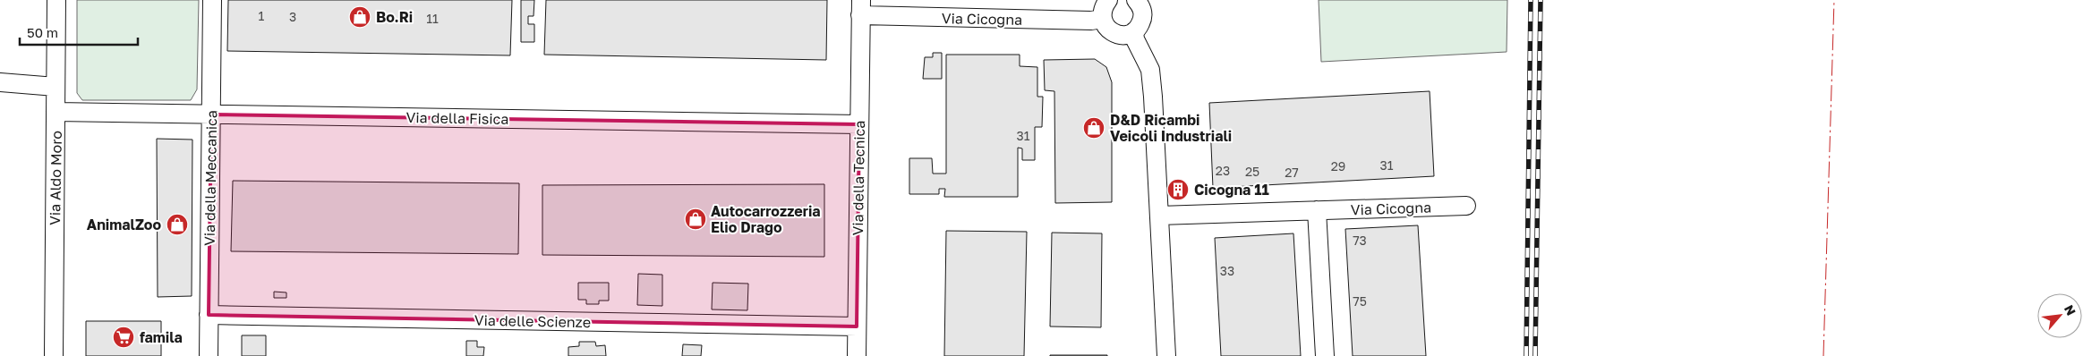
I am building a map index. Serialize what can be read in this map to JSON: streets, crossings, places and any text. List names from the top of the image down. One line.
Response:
{"streets":{"street":["Via Cicogna","Via della Fisica","Via Aldo Moro","Via della Meccanica","Via della Tecnica","Via delle Scienze"]},"crossings":[["Via Cicogna","Via della Tecnica"],["Via della Fisica","Via Aldo Moro"],["Via della Fisica","Via della Meccanica"],["Via della Fisica","Via della Tecnica"],["Via della Meccanica","Via delle Scienze"],["Via della Tecnica","Via delle Scienze"]],"places":{"shop":["Bo.Ri","D&D Ricambi Veicoli Industriali","Autocarrozzeria Elio Drago","AnimalZoo"],"building":["Cicogna 11"],"supermarket":["famila"]},"house_numbers":["1","3","11","31","31","29","23","25","27","73","33","75"],"scale_bar":"50 m","north":"top right"}
